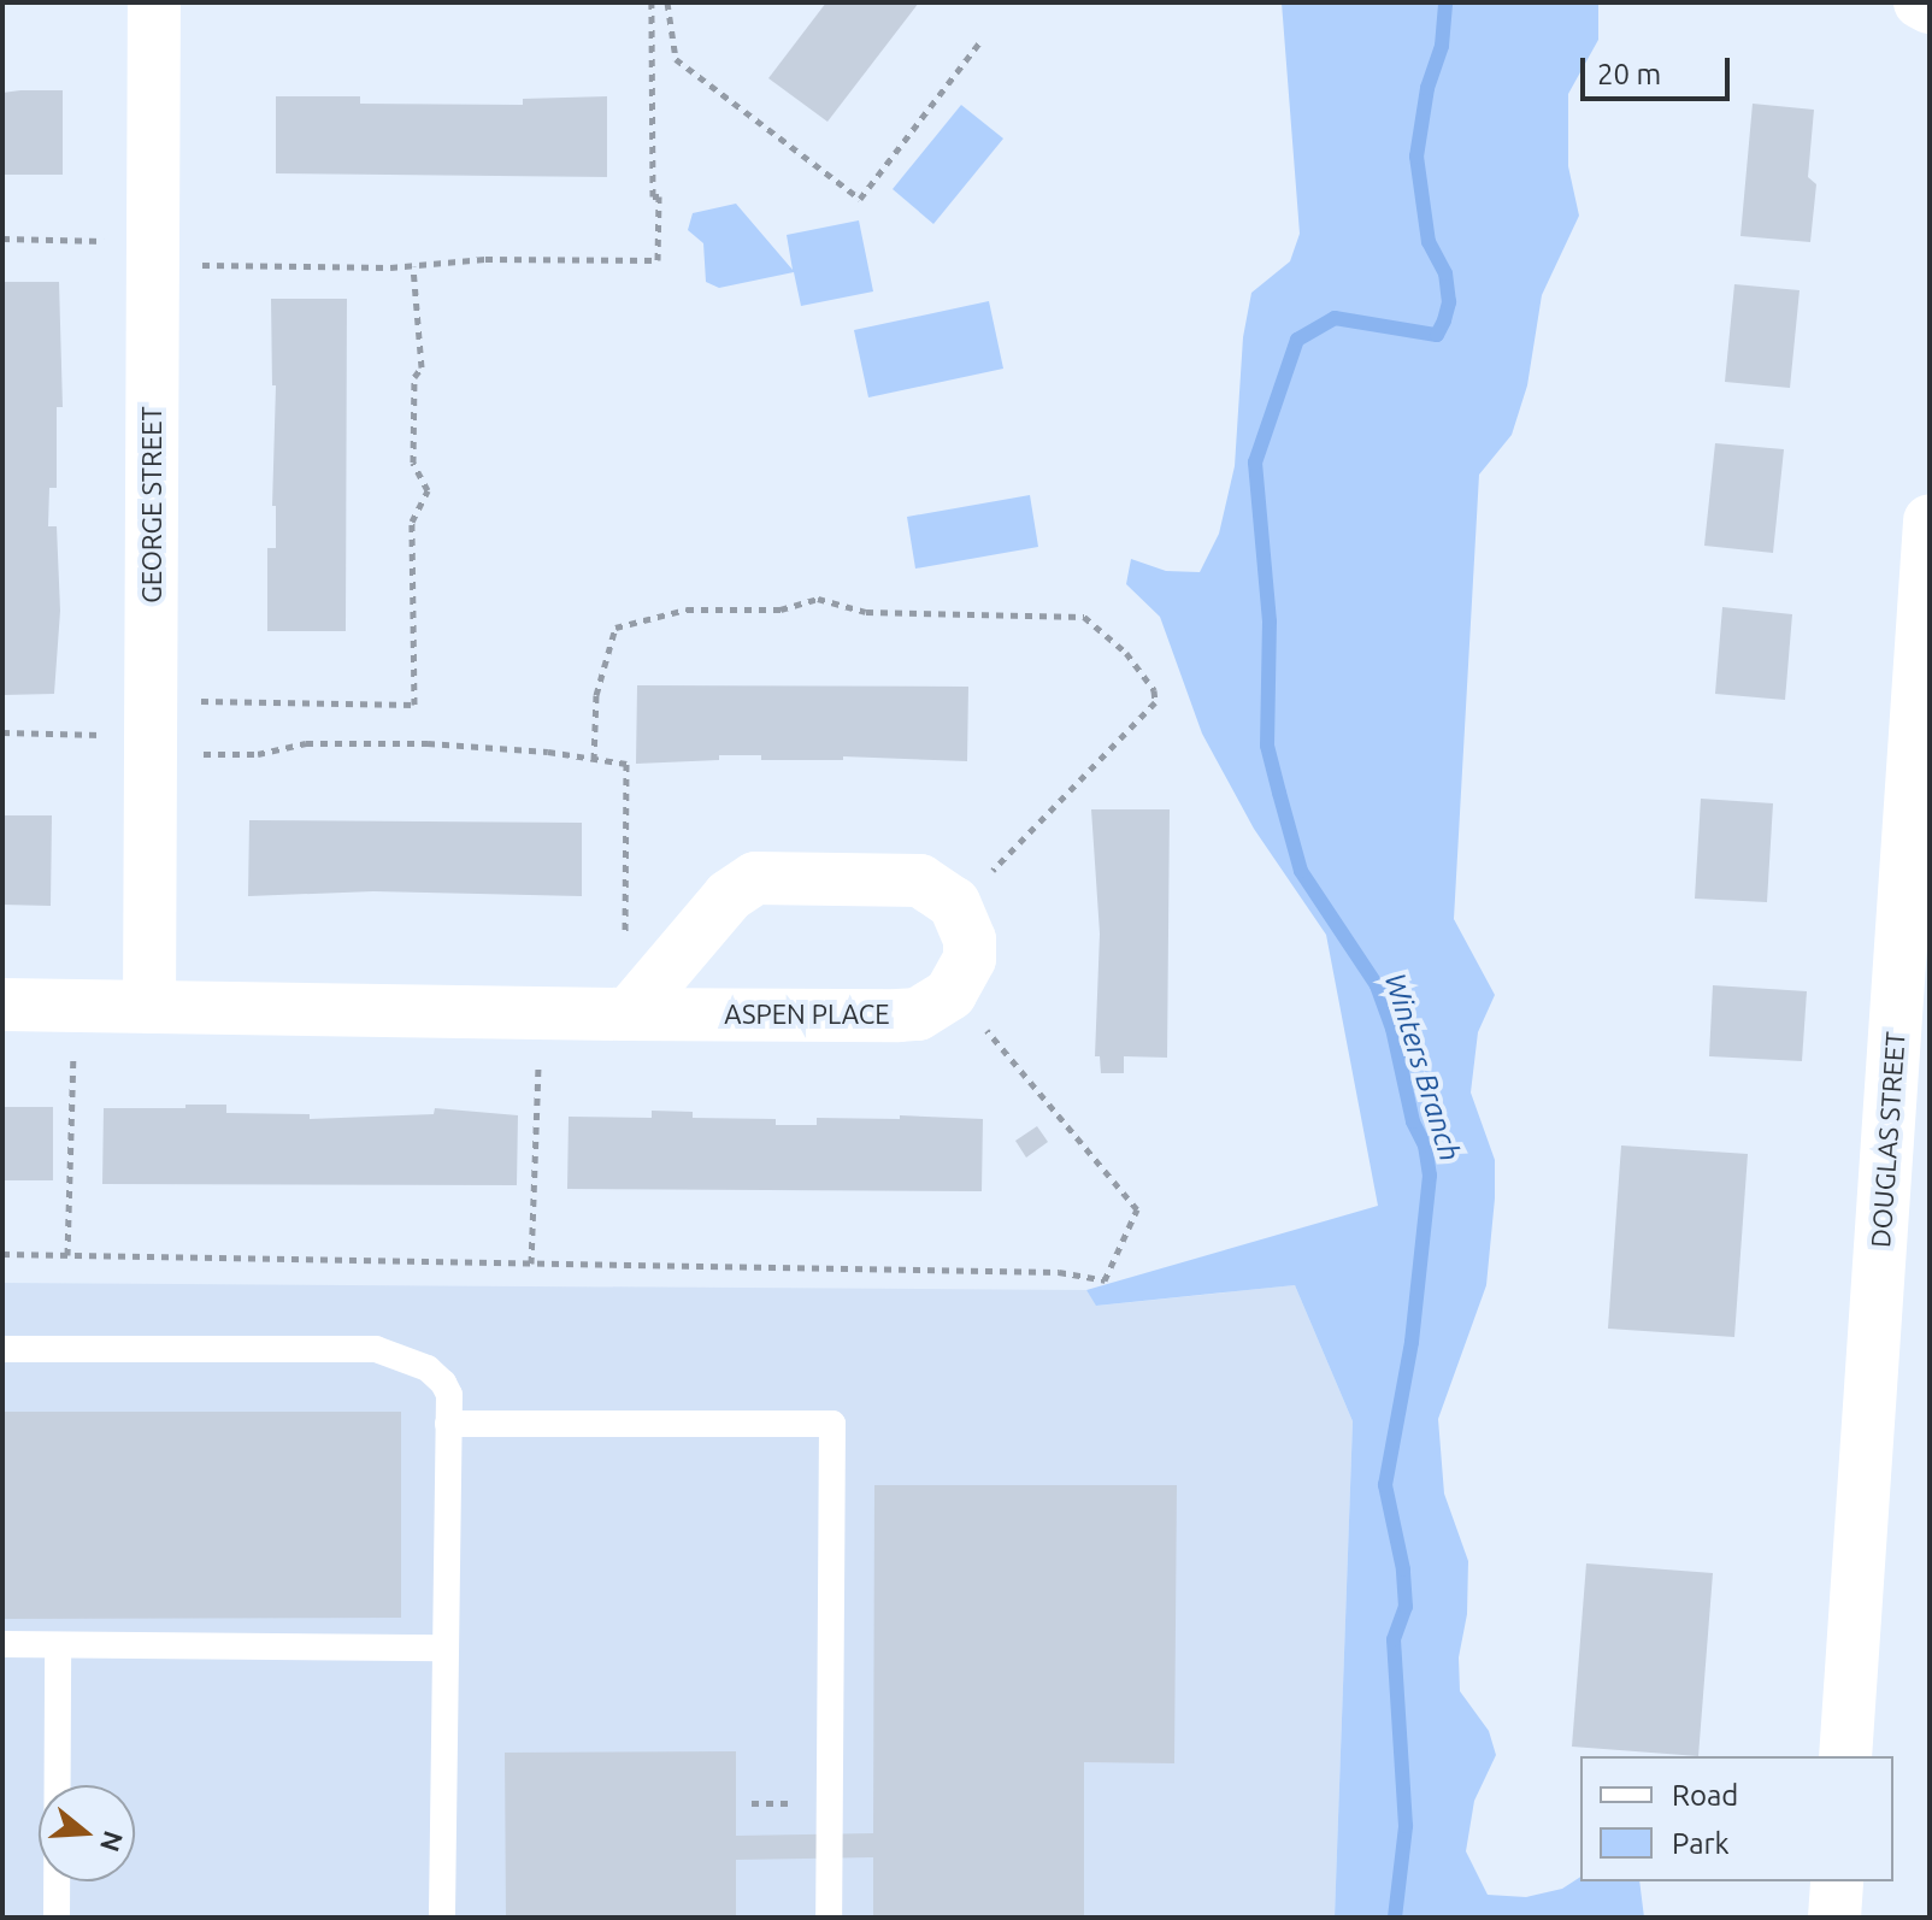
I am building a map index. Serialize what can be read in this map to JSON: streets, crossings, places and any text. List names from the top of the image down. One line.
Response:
{"streets":{"street":["GEORGE STREET","ASPEN PLACE","DOUGLAS STREET"]},"crossings":[["GEORGE STREET","ASPEN PLACE"]],"water":["Winters Branch"],"legend":["Road","Park"],"scale_bar":"20 m","north":"right"}
